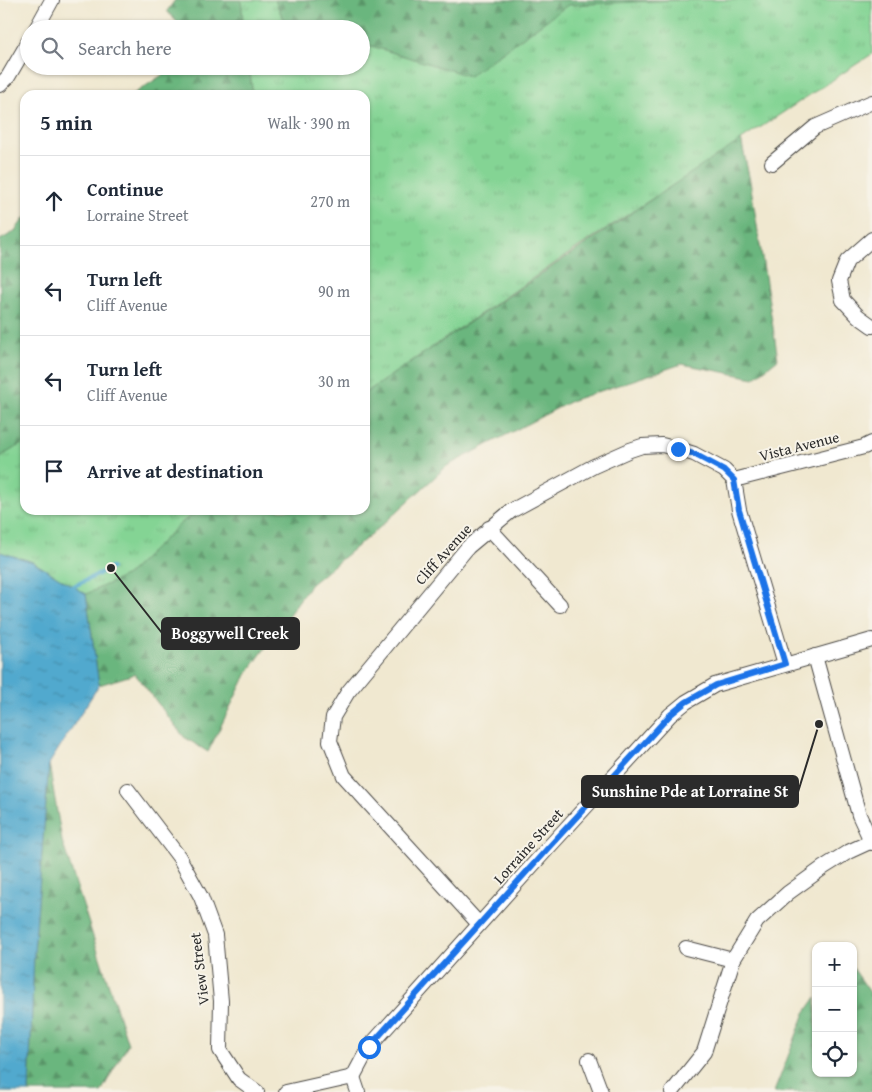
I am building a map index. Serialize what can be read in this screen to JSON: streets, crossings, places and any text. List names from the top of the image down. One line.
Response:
{"streets":{"street":["Vista Avenue","Cliff Avenue","Lorraine Street","View Street"]},"crossings":[["Vista Avenue","Cliff Avenue"],["Cliff Avenue","Lorraine Street"]],"places":["Boggywell Creek","Sunshine Pde at Lorraine St"],"page":{"search":"Search here","heading":["5 min","Walk · 390 m"],"list":[["Continue","Lorraine Street","270 m"],["Turn left","Cliff Avenue","90 m"],["Turn left","Cliff Avenue","30 m"],"Arrive at destination"],"map_buttons":["+","−"]}}
